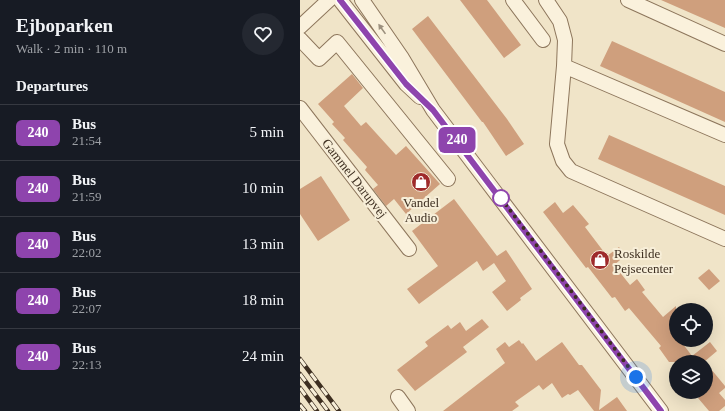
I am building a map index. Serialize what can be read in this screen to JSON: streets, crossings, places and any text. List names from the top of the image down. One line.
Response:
{"streets":{"street":["Gammel Darupvej"]},"places":{"shop":["Vandel Audio","Roskilde Pejsecenter"]},"lines":["bus line 240"],"page":{"heading":[["Ejboparken","Walk · 2 min · 110 m"],"Departures"],"on_map":"240","list":[{"mark":"240","name":"Bus","note":"21:54","value":"5 min"},{"mark":"240","name":"Bus","note":"21:59","value":"10 min"},{"mark":"240","name":"Bus","note":"22:02","value":"13 min"},{"mark":"240","name":"Bus","note":"22:07","value":"18 min"},{"mark":"240","name":"Bus","note":"22:13","value":"24 min"}]}}
